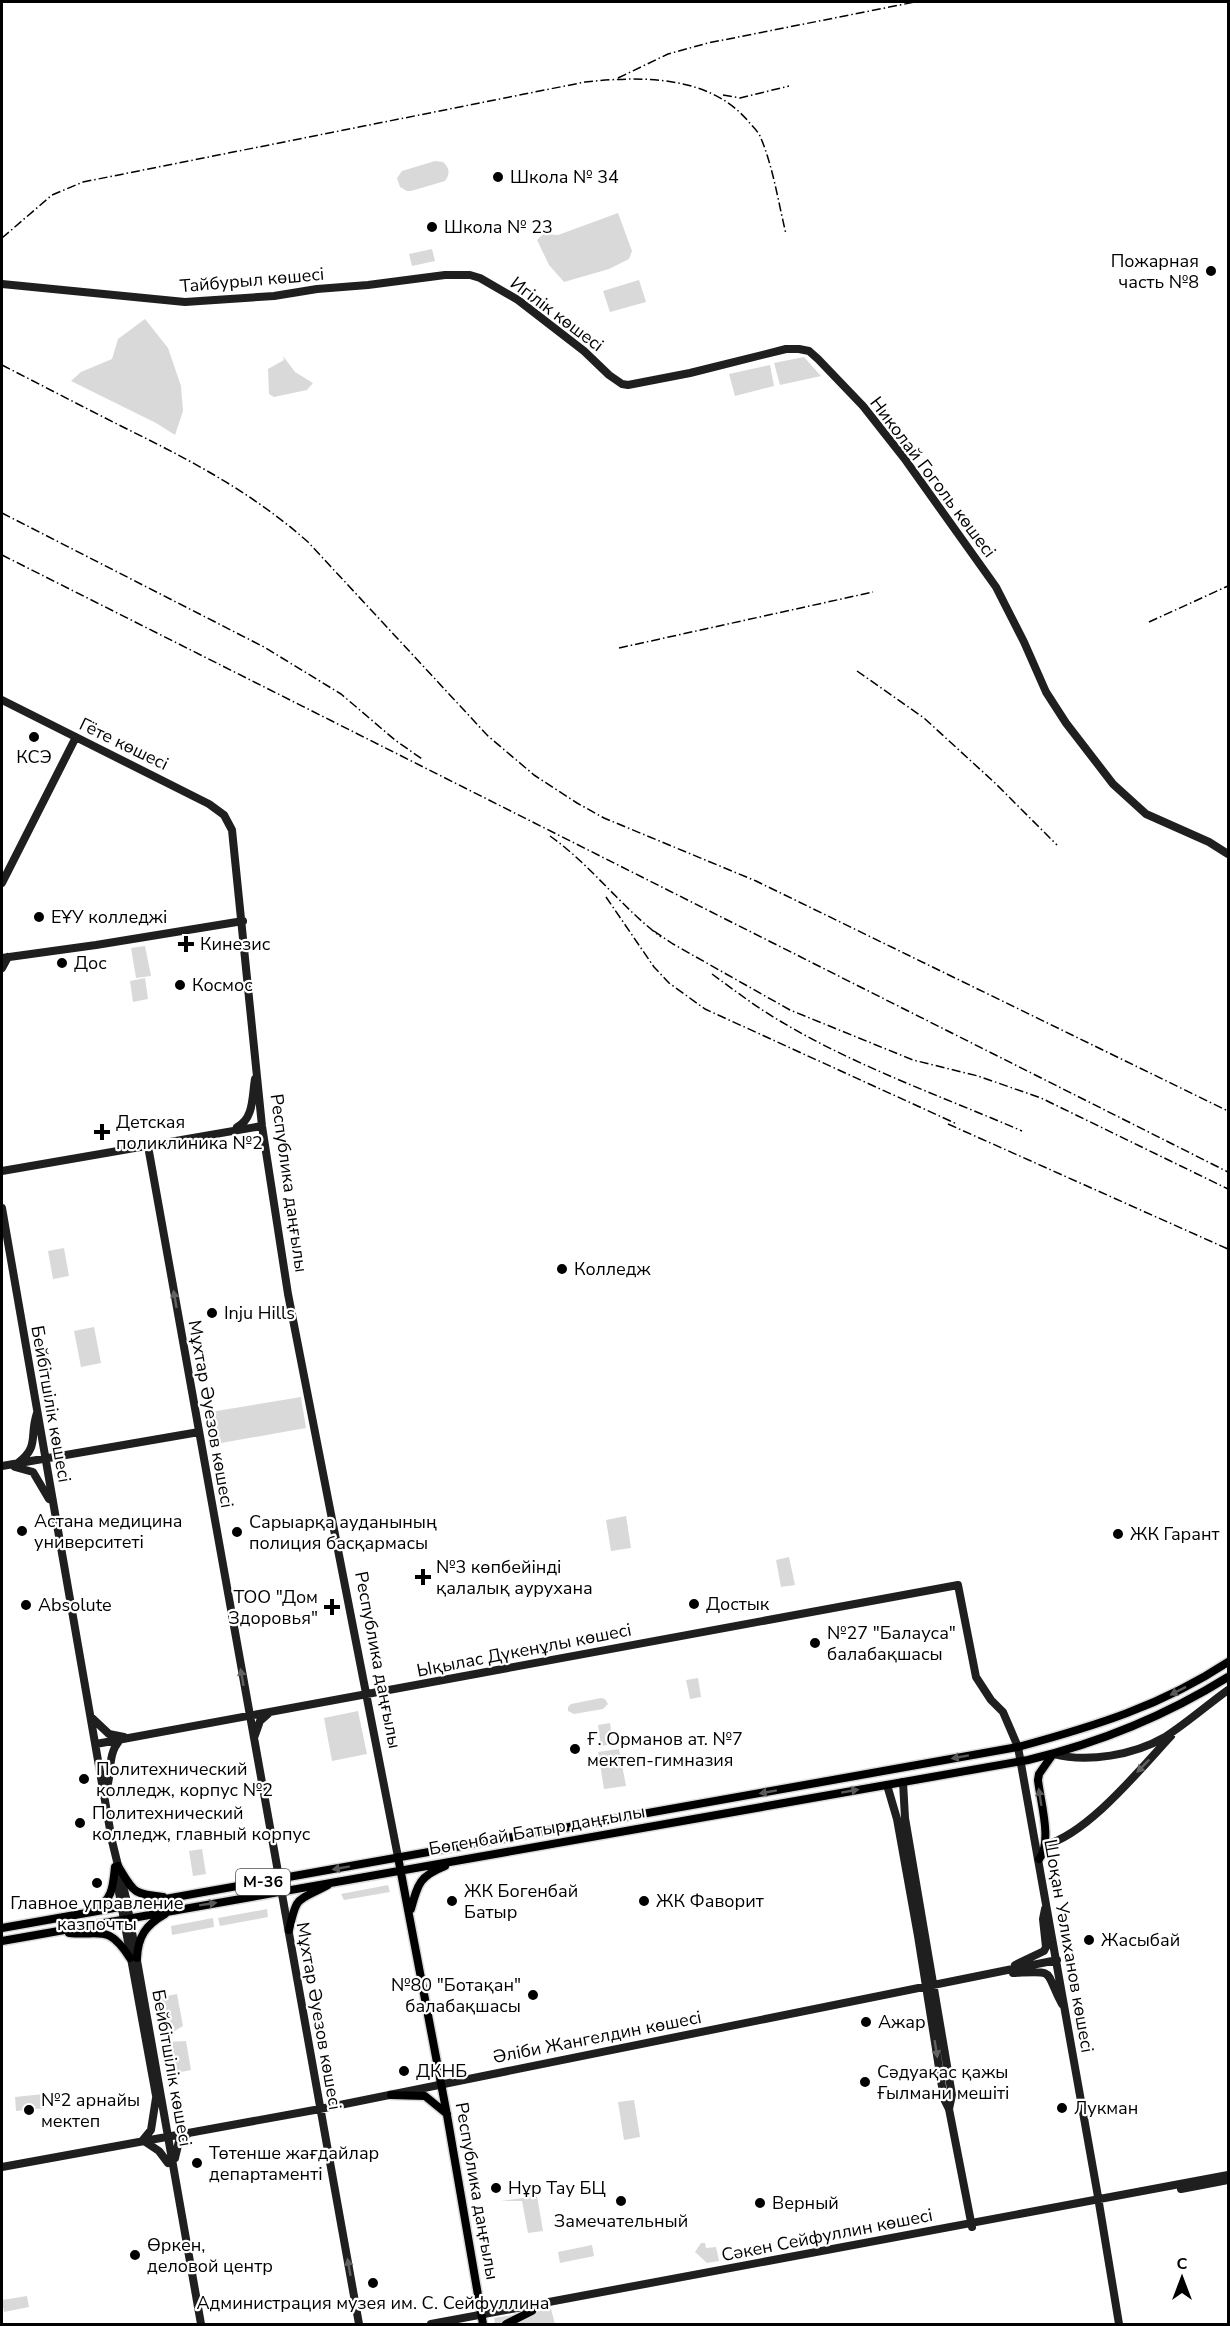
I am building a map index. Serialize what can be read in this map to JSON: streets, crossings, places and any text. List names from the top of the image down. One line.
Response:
{"streets":{"main road":["Тайбурыл көшесі","Игілік көшесі","Николай Гоголь көшесі","Гёте көшесі","Республика даңғылы","Бейбітшілік көшесі","Мұхтар Әуезов көшесі","Ықылас Дүкенұлы көшесі","Бөгенбай Батыр даңғылы","M-36","Шоқан Уәлиханов көшесі","Әліби Жангелдин көшесі","Сәкен Сейфуллин көшесі"]},"crossings":[["Тайбурыл көшесі","Игілік көшесі"],["Игілік көшесі","Николай Гоголь көшесі"],["Гёте көшесі","Республика даңғылы"],["Республика даңғылы","Ықылас Дүкенұлы көшесі"],["Республика даңғылы","Бөгенбай Батыр даңғылы"],["Республика даңғылы","Әліби Жангелдин көшесі"],["Республика даңғылы","Сәкен Сейфуллин көшесі"],["Бейбітшілік көшесі","Ықылас Дүкенұлы көшесі"],["Бейбітшілік көшесі","Бөгенбай Батыр даңғылы"],["Бейбітшілік көшесі","Әліби Жангелдин көшесі"],["Мұхтар Әуезов көшесі","Ықылас Дүкенұлы көшесі"],["Мұхтар Әуезов көшесі","Бөгенбай Батыр даңғылы"],["Мұхтар Әуезов көшесі","Әліби Жангелдин көшесі"],["Ықылас Дүкенұлы көшесі","Шоқан Уәлиханов көшесі"],["Бөгенбай Батыр даңғылы","Шоқан Уәлиханов көшесі"],["Шоқан Уәлиханов көшесі","Әліби Жангелдин көшесі"],["Шоқан Уәлиханов көшесі","Сәкен Сейфуллин көшесі"]],"one_way":["Мұхтар Әуезов көшесі"],"places":{"other":["Школа № 34","Школа № 23","Пожарная часть №8","КСЭ","ЕҰУ колледжі","Дос","Космос","Колледж","Inju Hills","Астана медицина университеті","Сарыарқа ауданының полиция басқармасы","ЖК Гарант","Достык","Absolute","№27 \"Балауса\" балабақшасы","Ғ. Орманов ат. №7 мектеп-гимназия","Политехнический колледж, корпус №2","Политехнический колледж, главный корпус","Главное управление казпочты","ЖК Богенбай Батыр","ЖК Фаворит","Жасыбай","№80 \"Ботақан\" балабақшасы","Ажар","ДКНБ","Сәдуақас қажы Ғылмани мешіті","Лукман","№2 арнайы мектеп","Төтенше жағдайлар департаменті","Нұр Тау БЦ","Замечательный","Верный","Өркен, деловой центр","Администрация музея им. С. Сейфуллина"],"health":["Кинезис","Детская поликлиника №2","№3 көпбейінді қалалық аурухана","ТОО \"Дом Здоровья\""]},"north":"top"}
